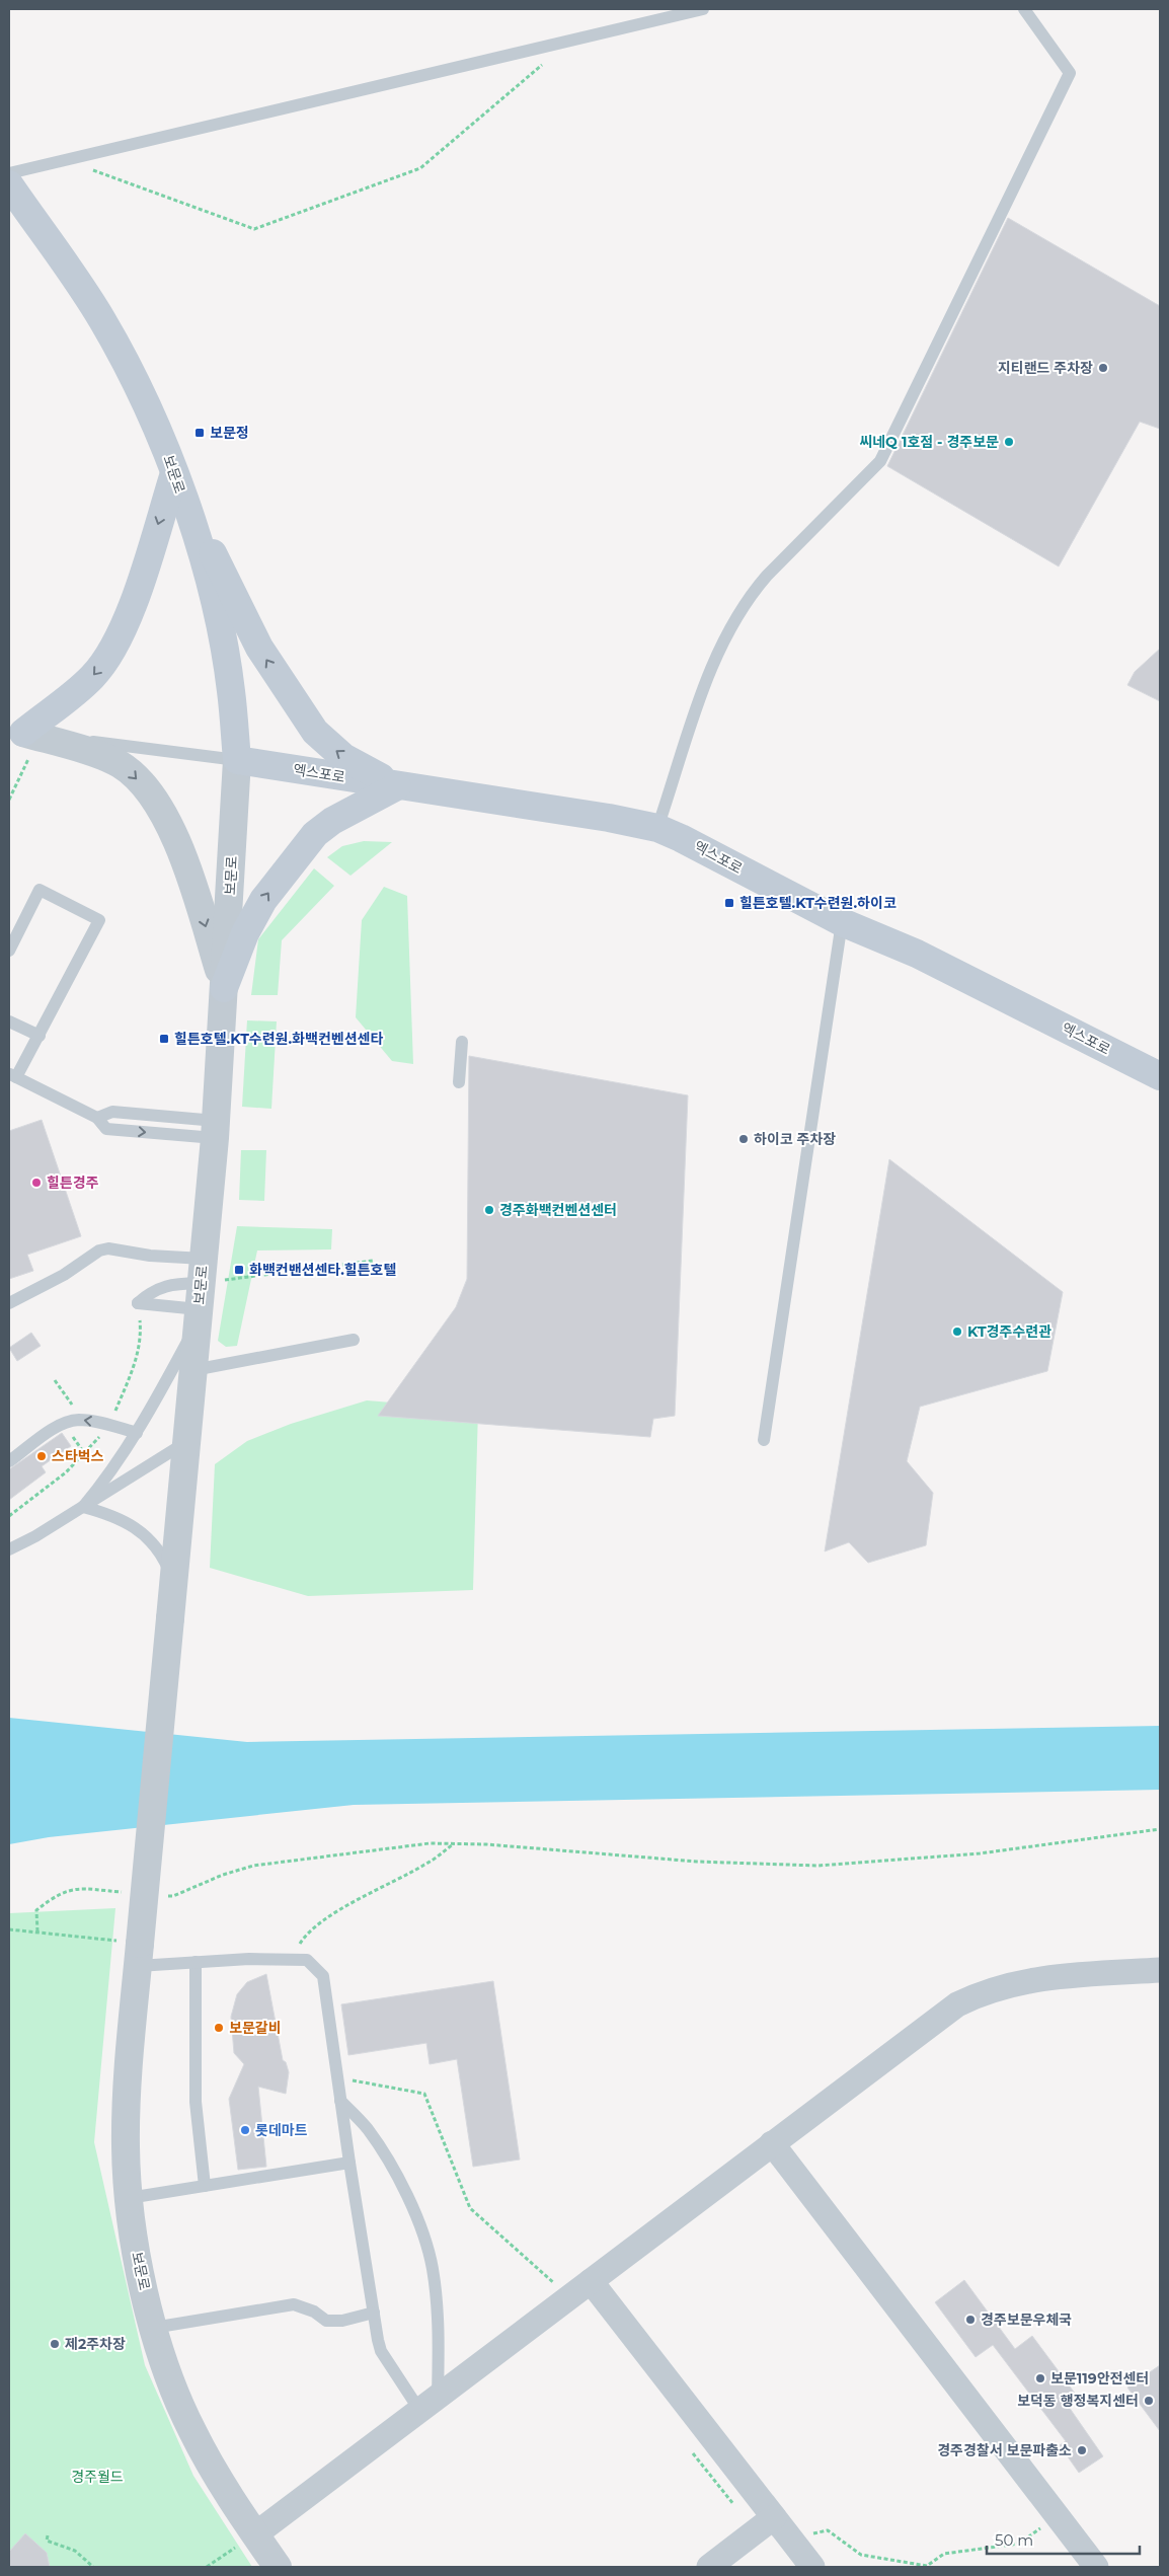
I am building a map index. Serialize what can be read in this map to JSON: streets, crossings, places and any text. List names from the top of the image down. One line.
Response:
{"streets":{"main road":["보문로","엑스포로"]},"crossings":[["보문로","엑스포로"]],"parks":["경주월드"],"places":{"other":["지티랜드 주차장","씨네Q 1호점 - 경주보문","하이코 주차장","힐튼경주","경주화백컨벤션센터","KT경주수련관","스타벅스","보문갈비","롯데마트","경주보문우체국","제2주차장","보문119안전센터","보덕동 행정복지센터","경주경찰서 보문파출소"],"transit":["보문정","힐튼호텔.KT수련원.하이코","힐튼호텔.KT수련원.화백컨벤션센타","화백컨밴션센타.힐튼호텔"]},"scale_bar":"50 m"}
